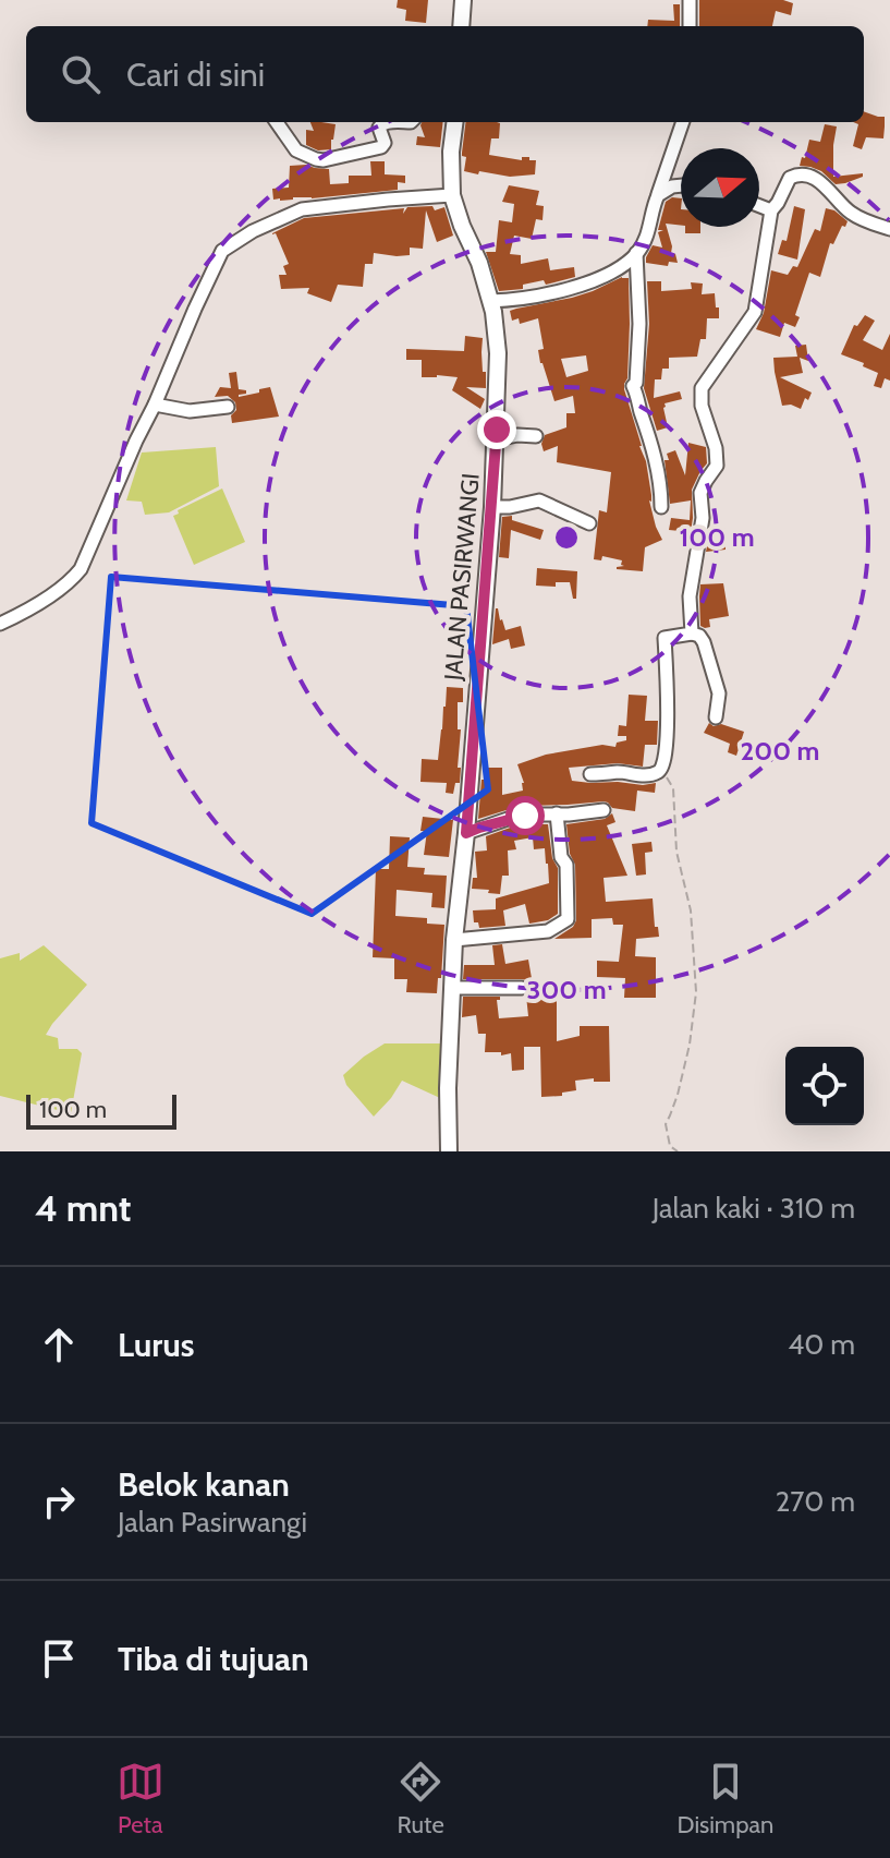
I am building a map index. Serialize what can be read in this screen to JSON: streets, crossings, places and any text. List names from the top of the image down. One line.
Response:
{"streets":{"street":["JALAN PASIRWANGI"]},"scale_bar":"100 m","north":"right","page":{"search":"Cari di sini","scale":"100 m","heading":["4 mnt","Jalan kaki · 310 m"],"list":[["Lurus","40 m"],["Belok kanan","Jalan Pasirwangi","270 m"],"Tiba di tujuan"],"nav":["Peta","Rute","Disimpan"]},"rings":["100 m","200 m","300 m"]}
